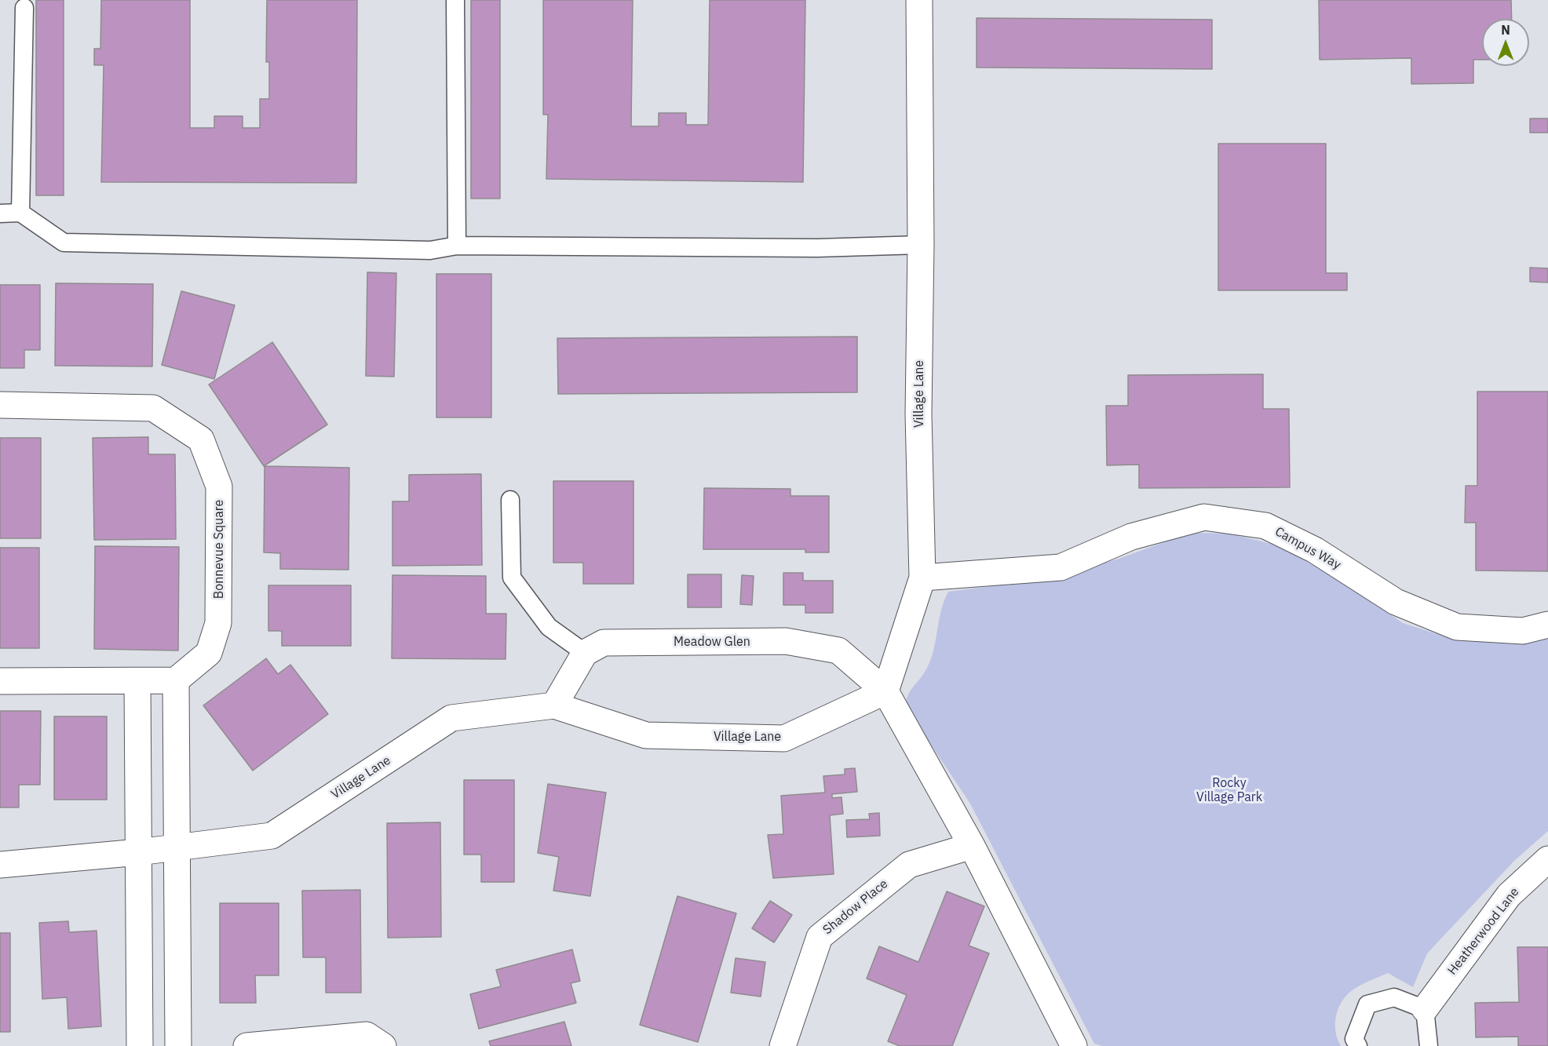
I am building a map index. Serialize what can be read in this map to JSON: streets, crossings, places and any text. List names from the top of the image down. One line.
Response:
{"streets":{"street":["Village Lane","Campus Way","Bonnevue Square","Meadow Glen","Shadow Place","Heatherwood Lane"]},"crossings":[["Village Lane","Campus Way"],["Village Lane","Meadow Glen"]],"parks":["Rocky Village Park"],"north":"top"}
